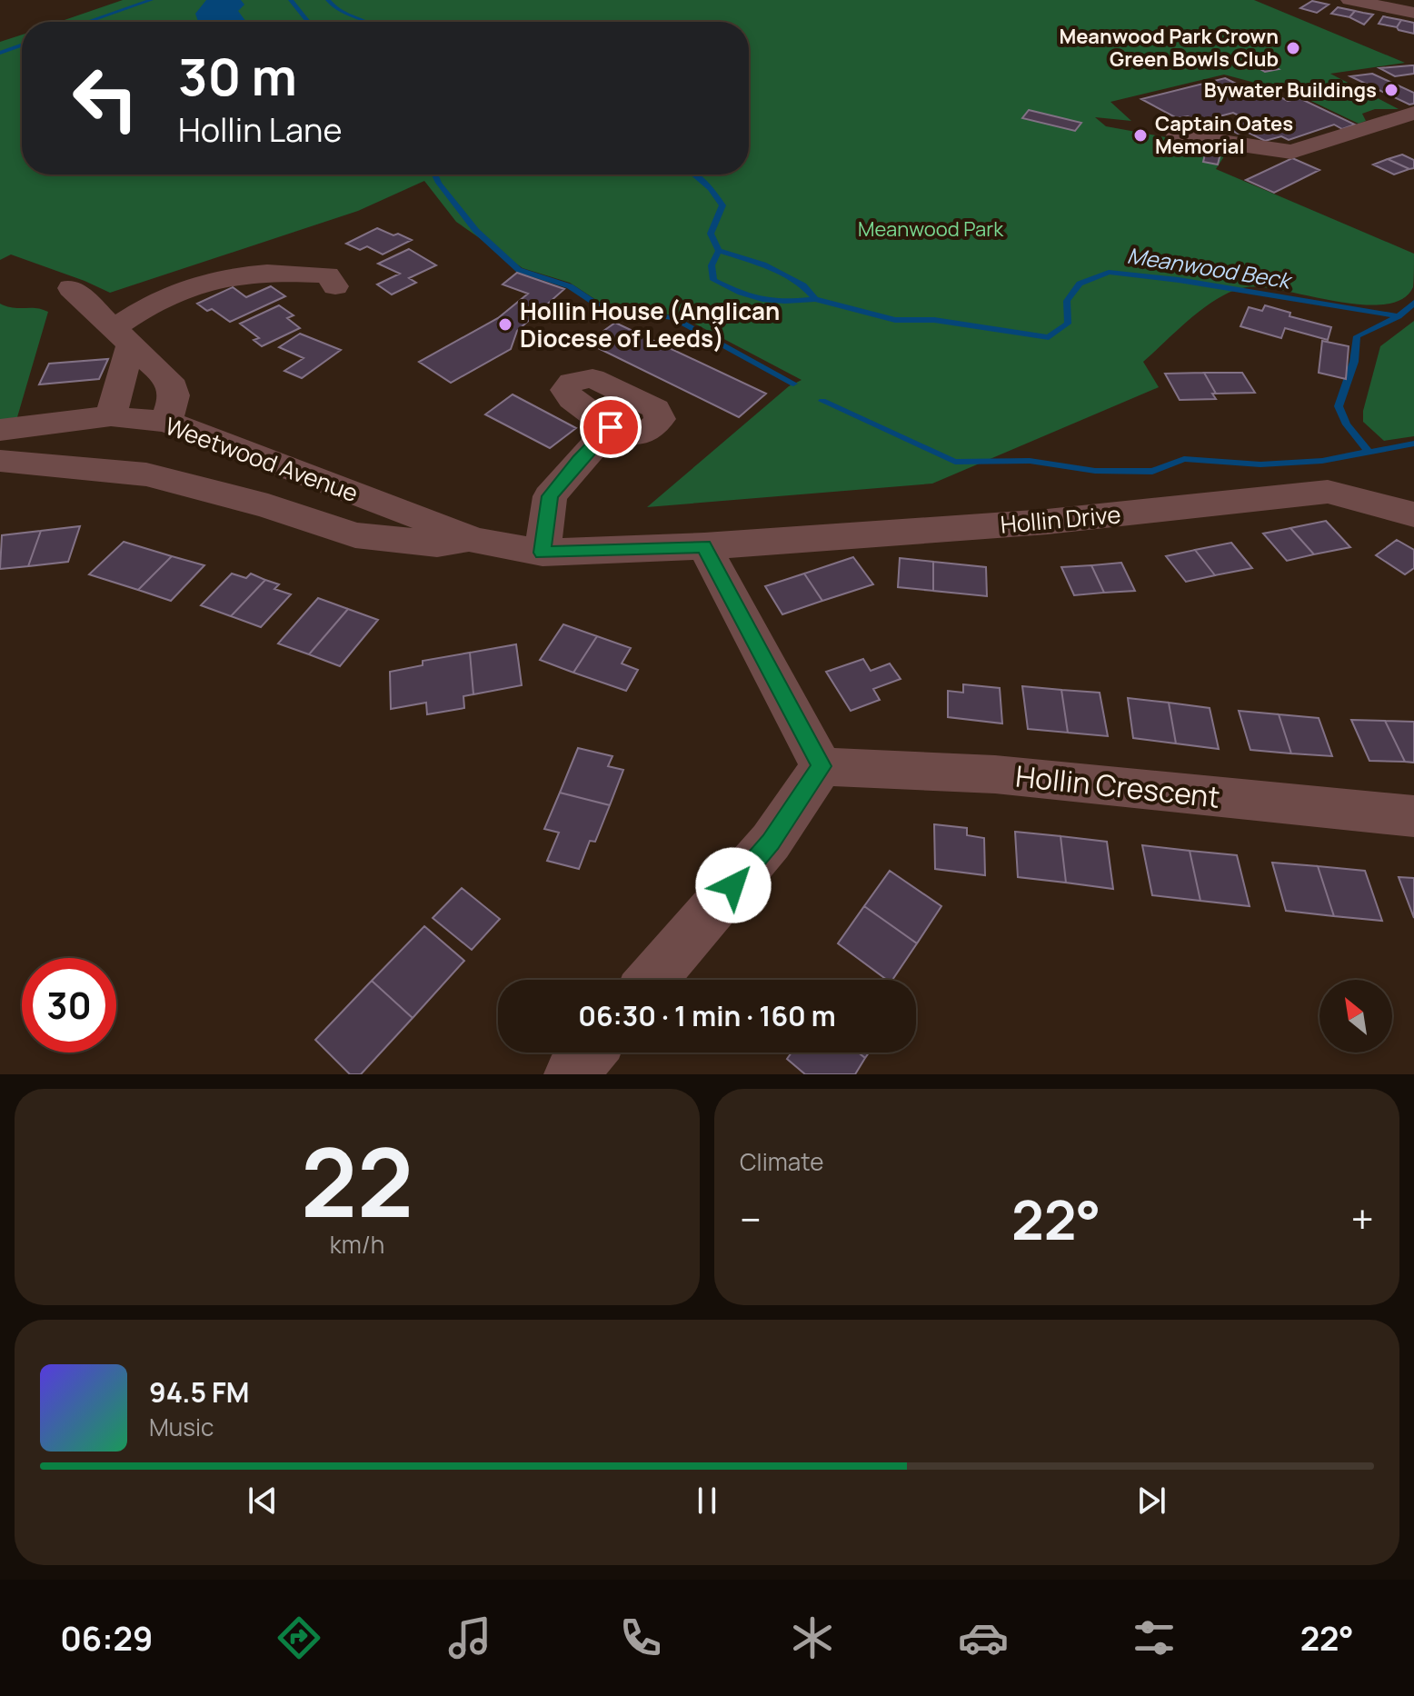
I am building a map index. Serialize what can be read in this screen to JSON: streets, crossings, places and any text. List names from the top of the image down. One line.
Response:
{"streets":{"street":["Weetwood Avenue","Hollin Drive","Hollin Crescent"]},"crossings":[["Weetwood Avenue","Hollin Drive"]],"water":["Meanwood Beck"],"parks":["Meanwood Park"],"places":["Meanwood Park Crown Green Bowls Club","Bywater Buildings","Captain Oates Memorial","Hollin House (Anglican Diocese of Leeds)"],"north":"top left","page":{"turn":["30 m","Hollin Lane"],"limit":"30","trip":"06:30 · 1 min · 160 m","tile":[["22","km/h"],"Climate"],"heat":["−","22°","+"],"song":["94.5 FM","Music"],"tabs":["06:29","22°"]}}
